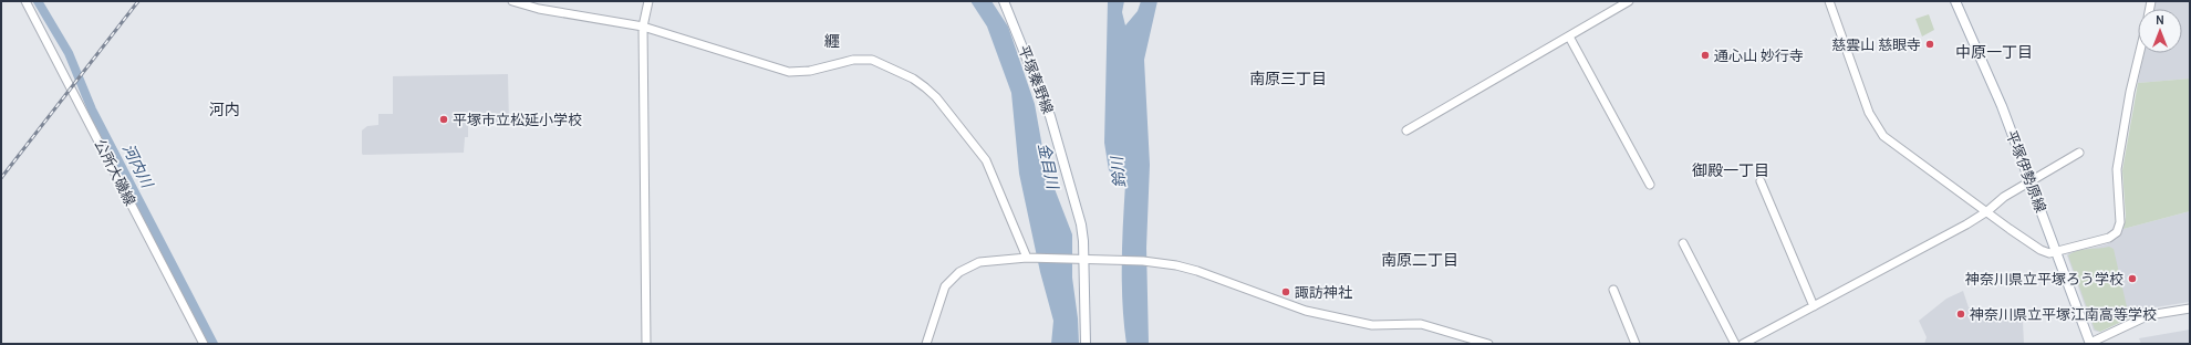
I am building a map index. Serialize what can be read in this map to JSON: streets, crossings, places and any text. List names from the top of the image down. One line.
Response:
{"streets":{"main road":["平塚秦野線","平塚伊勢原線"],"street":["公所大磯線"]},"districts":["纒","中原一丁目","南原三丁目","河内","御殿一丁目","南原二丁目"],"water":["河内川","金目川","鈴川"],"places":["慈雲山 慈眼寺","通心山 妙行寺","平塚市立松延小学校","神奈川県立平塚ろう学校","諏訪神社","神奈川県立平塚江南高等学校"],"north":"top"}
